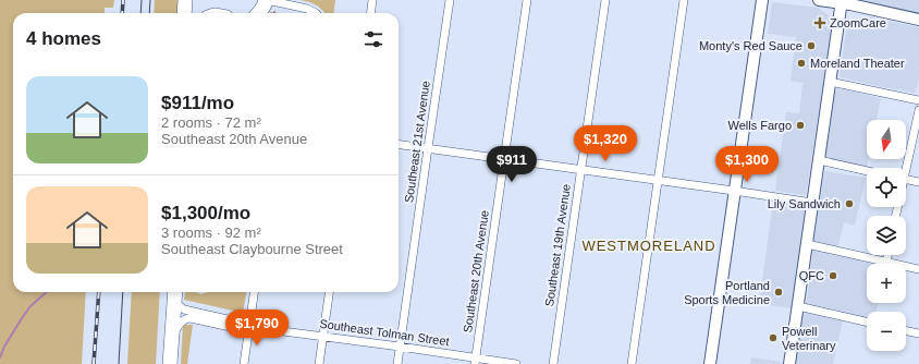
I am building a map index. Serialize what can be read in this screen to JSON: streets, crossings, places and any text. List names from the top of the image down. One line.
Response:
{"streets":{"street":["Southeast 21st Avenue","Southeast 19th Avenue","Southeast 20th Avenue","Southeast Tolman Street"]},"crossings":[["Southeast 21st Avenue","Southeast Tolman Street"],["Southeast 20th Avenue","Southeast Tolman Street"]],"districts":["WESTMORELAND"],"places":{"health":["ZoomCare"],"other":["Monty's Red Sauce","Moreland Theater","Wells Fargo","Lily Sandwich","QFC","Portland Sports Medicine","Powell Veterinary"]},"north":"bottom","page":{"heading":"4 homes","list":[{"name":"$911/mo","note":"2 rooms · 72 m² · Southeast 20th Avenue"},{"name":"$1,300/mo","note":"3 rooms · 92 m² · Southeast Claybourne Street"}],"map_buttons":["+","−"],"price":["$1,320","$911","$1,300","$1,790"]}}
